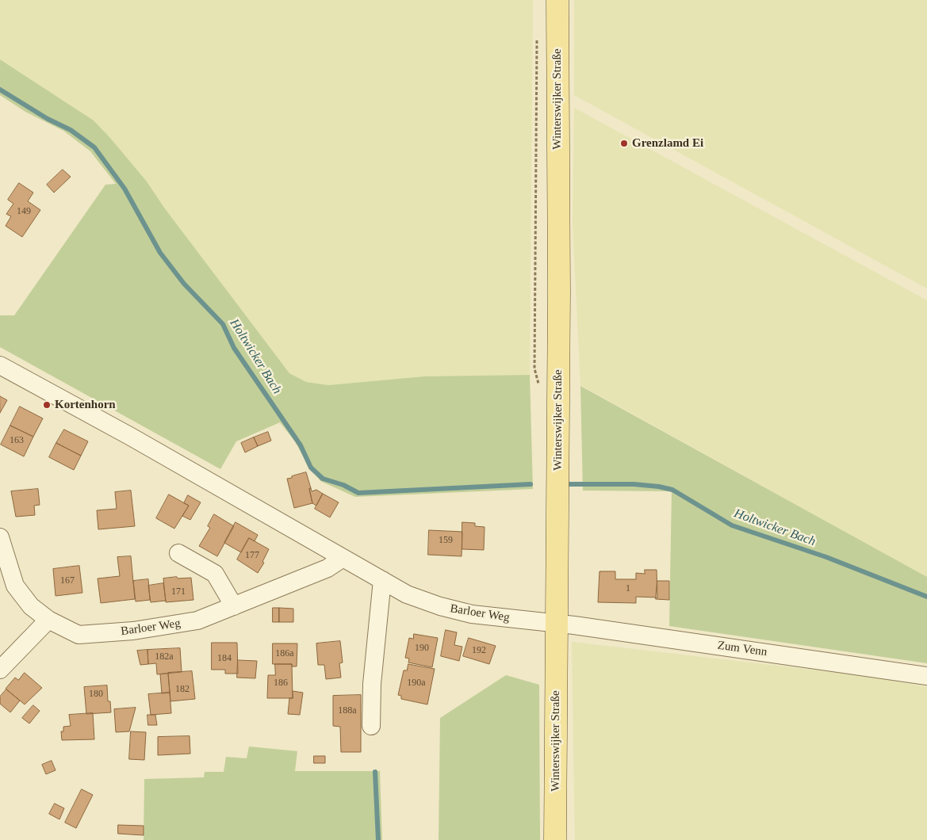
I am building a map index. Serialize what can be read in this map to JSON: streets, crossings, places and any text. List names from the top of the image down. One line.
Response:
{"streets":{"main road":["Winterswijker Straße"],"street":["Barloer Weg","Zum Venn"]},"crossings":[["Winterswijker Straße","Barloer Weg"],["Winterswijker Straße","Zum Venn"],["Barloer Weg","Zum Venn"]],"water":["Holtwicker Bach"],"places":["Grenzlamd Ei","Kortenhorn"],"house_numbers":["149","163","159","177","167","1","171","190","192","186a","182a","184","186","190a","182","180","188a"]}
